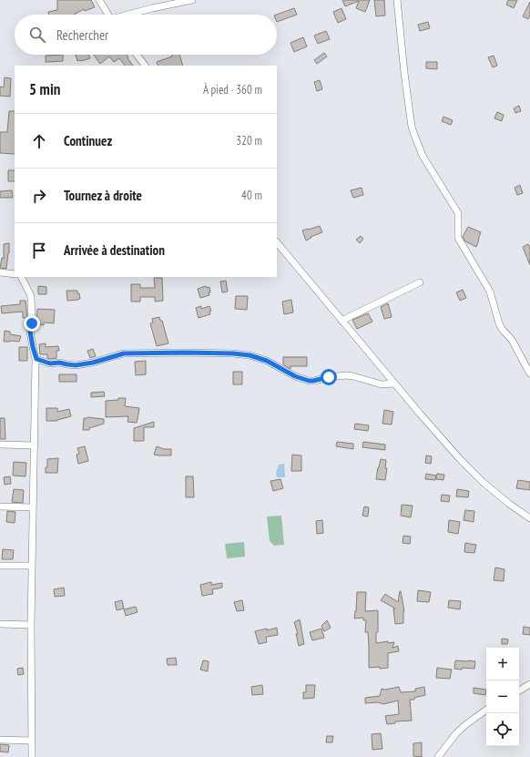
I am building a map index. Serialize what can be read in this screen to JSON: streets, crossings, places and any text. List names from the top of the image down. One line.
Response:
{"page":{"search":"Rechercher","heading":["5 min","À pied · 360 m"],"list":[["Continuez","320 m"],["Tournez à droite","40 m"],"Arrivée à destination"],"map_buttons":["+","−"]}}
